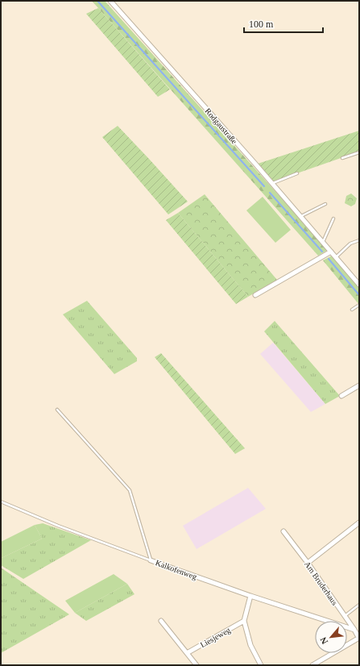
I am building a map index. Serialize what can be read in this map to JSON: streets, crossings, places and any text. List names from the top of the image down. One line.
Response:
{"streets":{"street":["Rodgaustraße","Kalkofenweg","Am Bruderhaus","Liesjeweg"]},"crossings":[["Kalkofenweg","Am Bruderhaus"]],"scale_bar":"100 m","north":"bottom left"}
